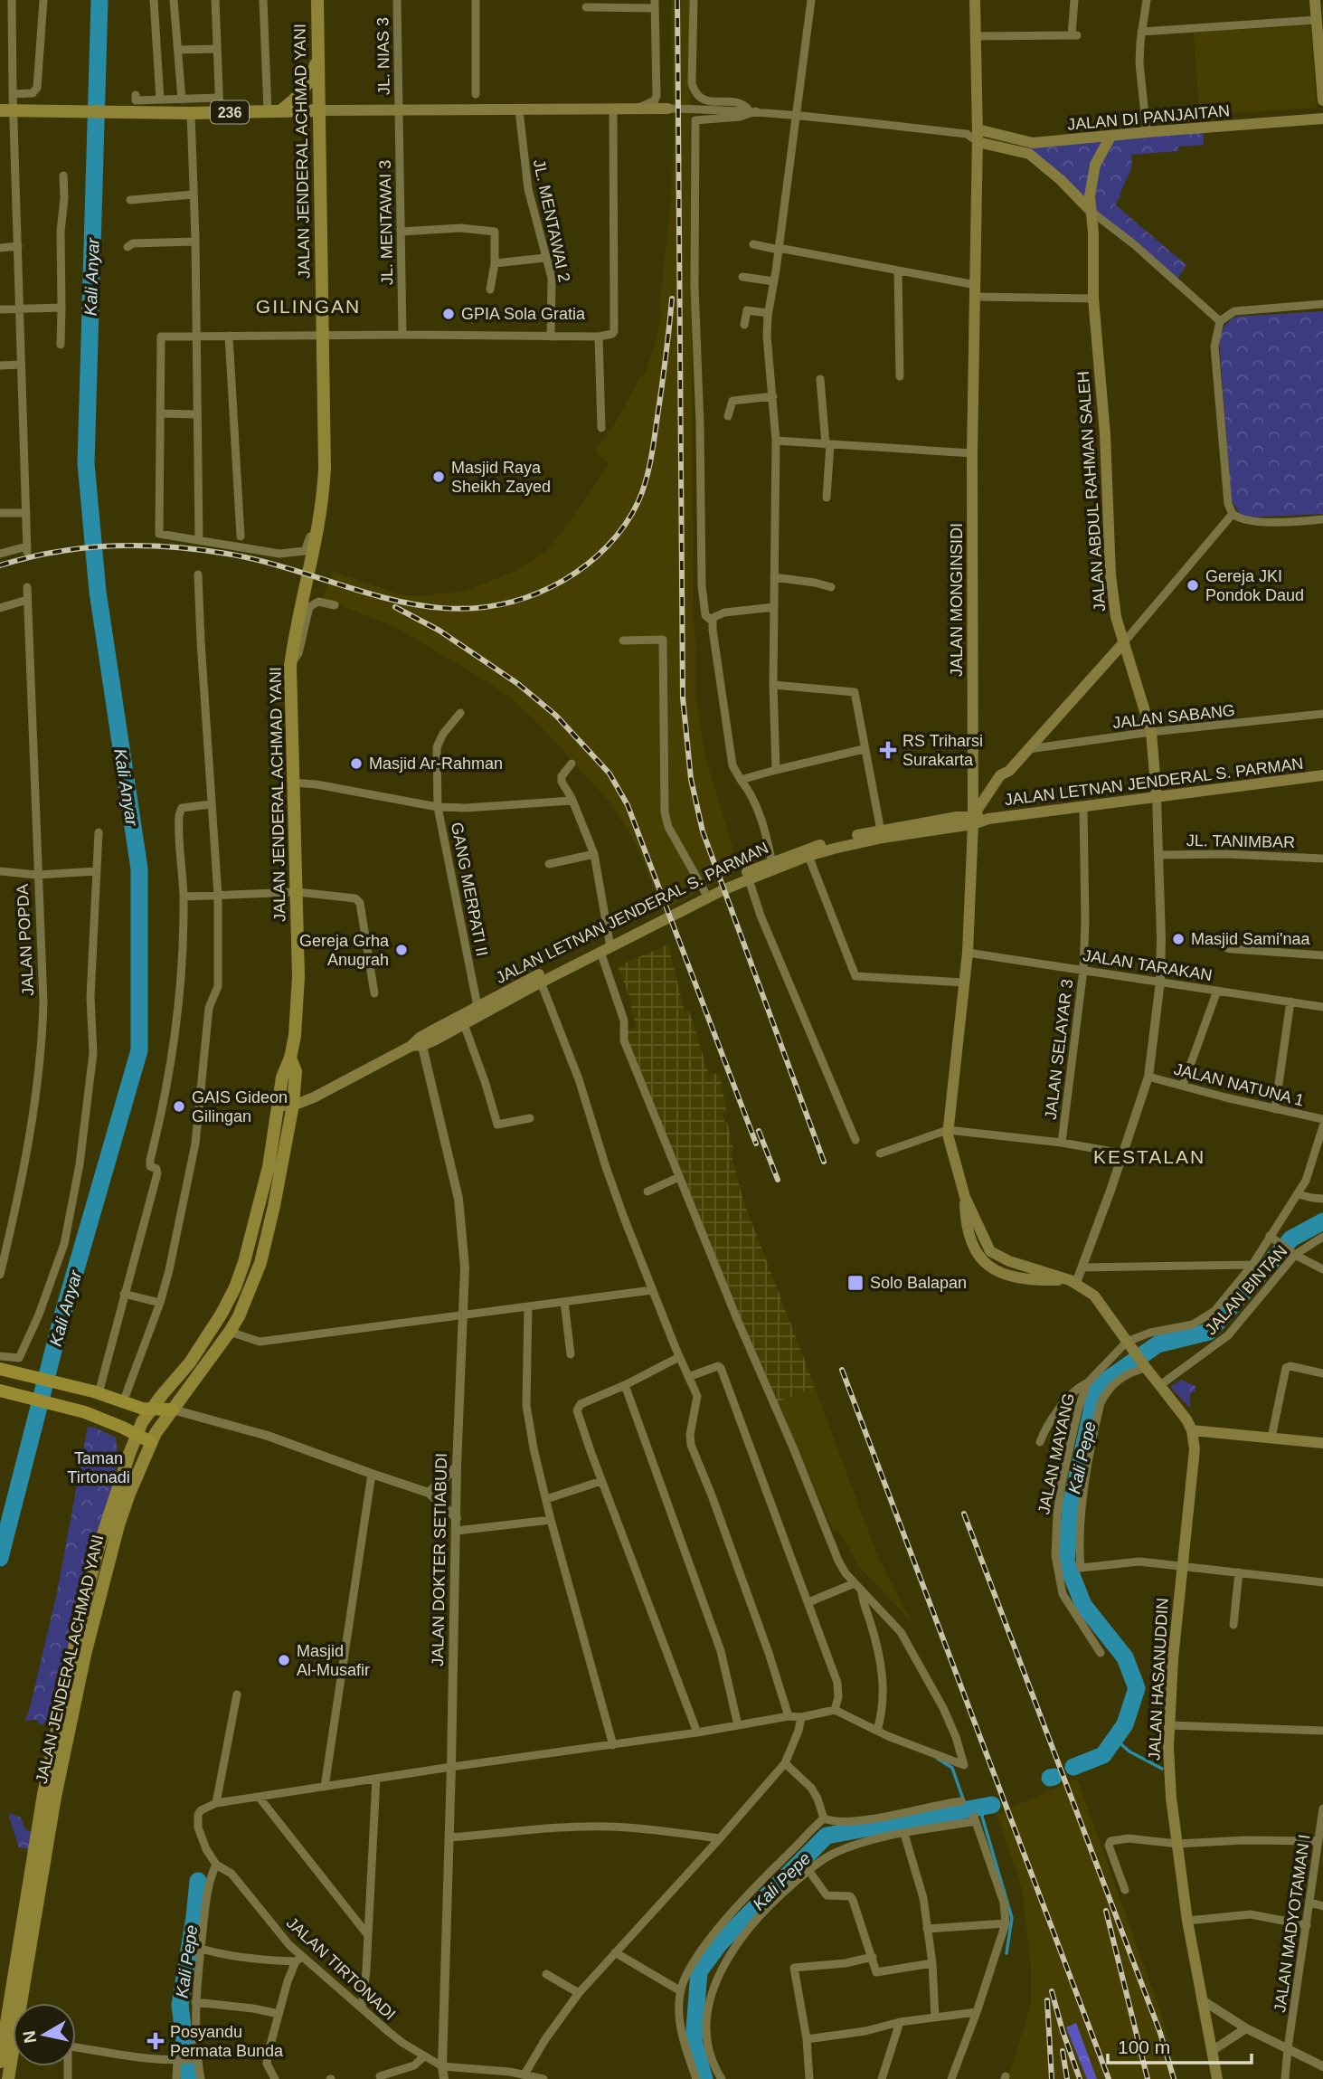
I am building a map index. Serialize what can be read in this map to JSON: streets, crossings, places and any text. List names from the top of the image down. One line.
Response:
{"streets":{"main road":["236","JALAN DI PANJAITAN","JALAN JENDERAL ACHMAD YANI","JALAN ABDUL RAHMAN SALEH","JALAN MONGINSIDI","JALAN LETNAN JENDERAL S. PARMAN","JALAN HASANUDDIN"],"street":["JL. NIAS 3","JL. MENTAWAI 2","JL. MENTAWAI 3","JALAN SABANG","JL. TANIMBAR","GANG MERPATI II","JALAN POPDA","JALAN TARAKAN","JALAN SELAYAR 3","JALAN NATUNA 1","JALAN BINTAN","JALAN MAYANG","JALAN DOKTER SETIABUDI","JALAN MADYOTAMAN I","JALAN TIRTONADI"]},"crossings":[["JL. NIAS 3","JL. MENTAWAI 3"],["236","JALAN JENDERAL ACHMAD YANI"],["JALAN DI PANJAITAN","JALAN ABDUL RAHMAN SALEH"],["JALAN DI PANJAITAN","JALAN MONGINSIDI"],["JALAN JENDERAL ACHMAD YANI","JALAN LETNAN JENDERAL S. PARMAN"],["JALAN ABDUL RAHMAN SALEH","JALAN SABANG"],["JALAN ABDUL RAHMAN SALEH","JALAN LETNAN JENDERAL S. PARMAN"],["JALAN ABDUL RAHMAN SALEH","JL. TANIMBAR"],["JALAN ABDUL RAHMAN SALEH","JALAN TARAKAN"],["JALAN ABDUL RAHMAN SALEH","JALAN NATUNA 1"],["JALAN MONGINSIDI","JALAN LETNAN JENDERAL S. PARMAN"],["JALAN MONGINSIDI","JALAN TARAKAN"],["JALAN LETNAN JENDERAL S. PARMAN","GANG MERPATI II"],["JALAN LETNAN JENDERAL S. PARMAN","JALAN SELAYAR 3"],["JALAN LETNAN JENDERAL S. PARMAN","JALAN DOKTER SETIABUDI"],["JALAN TARAKAN","JALAN SELAYAR 3"],["JALAN DOKTER SETIABUDI","JALAN TIRTONADI"]],"districts":["GILINGAN","KESTALAN"],"water":["Kali Anyar","Kali Pepe"],"parks":["Taman Tirtonadi"],"places":{"other":["GPIA Sola Gratia","Masjid Raya Sheikh Zayed","Gereja JKI Pondok Daud","Masjid Ar-Rahman","Masjid Sami'naa","Gereja Grha Anugrah","GAIS Gideon Gilingan","Masjid Al-Musafir"],"health":["RS Triharsi Surakarta","Posyandu Permata Bunda"],"transit":["Solo Balapan"]},"scale_bar":"100 m","north":"left"}
